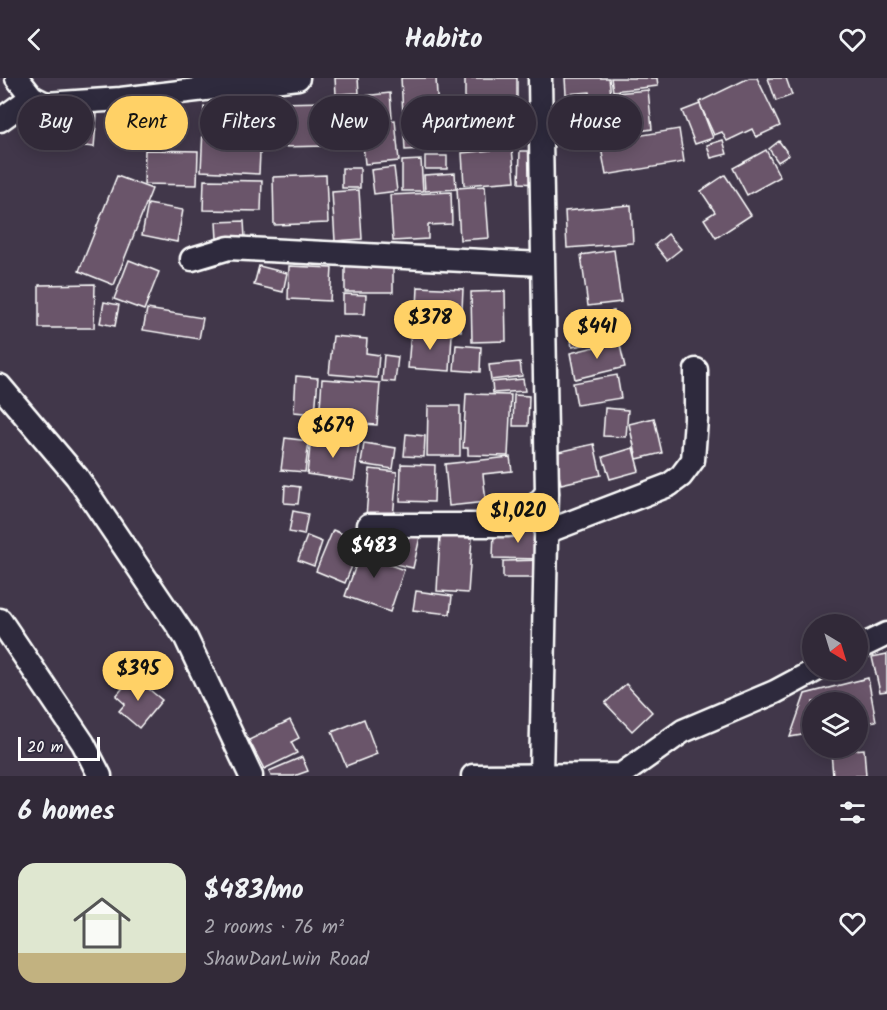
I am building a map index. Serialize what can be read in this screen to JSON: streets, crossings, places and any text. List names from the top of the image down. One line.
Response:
{"scale_bar":"20 m","north":"bottom right","page":{"header":"Habito","chip":["Buy","Rent","Filters","New","Apartment","House"],"price":["$378","$441","$679","$1,020","$483","$395"],"scale":"20 m","heading":"6 homes","list":[{"name":"$483/mo","note":"2 rooms · 76 m² · ShawDanLwin Road"}]}}
